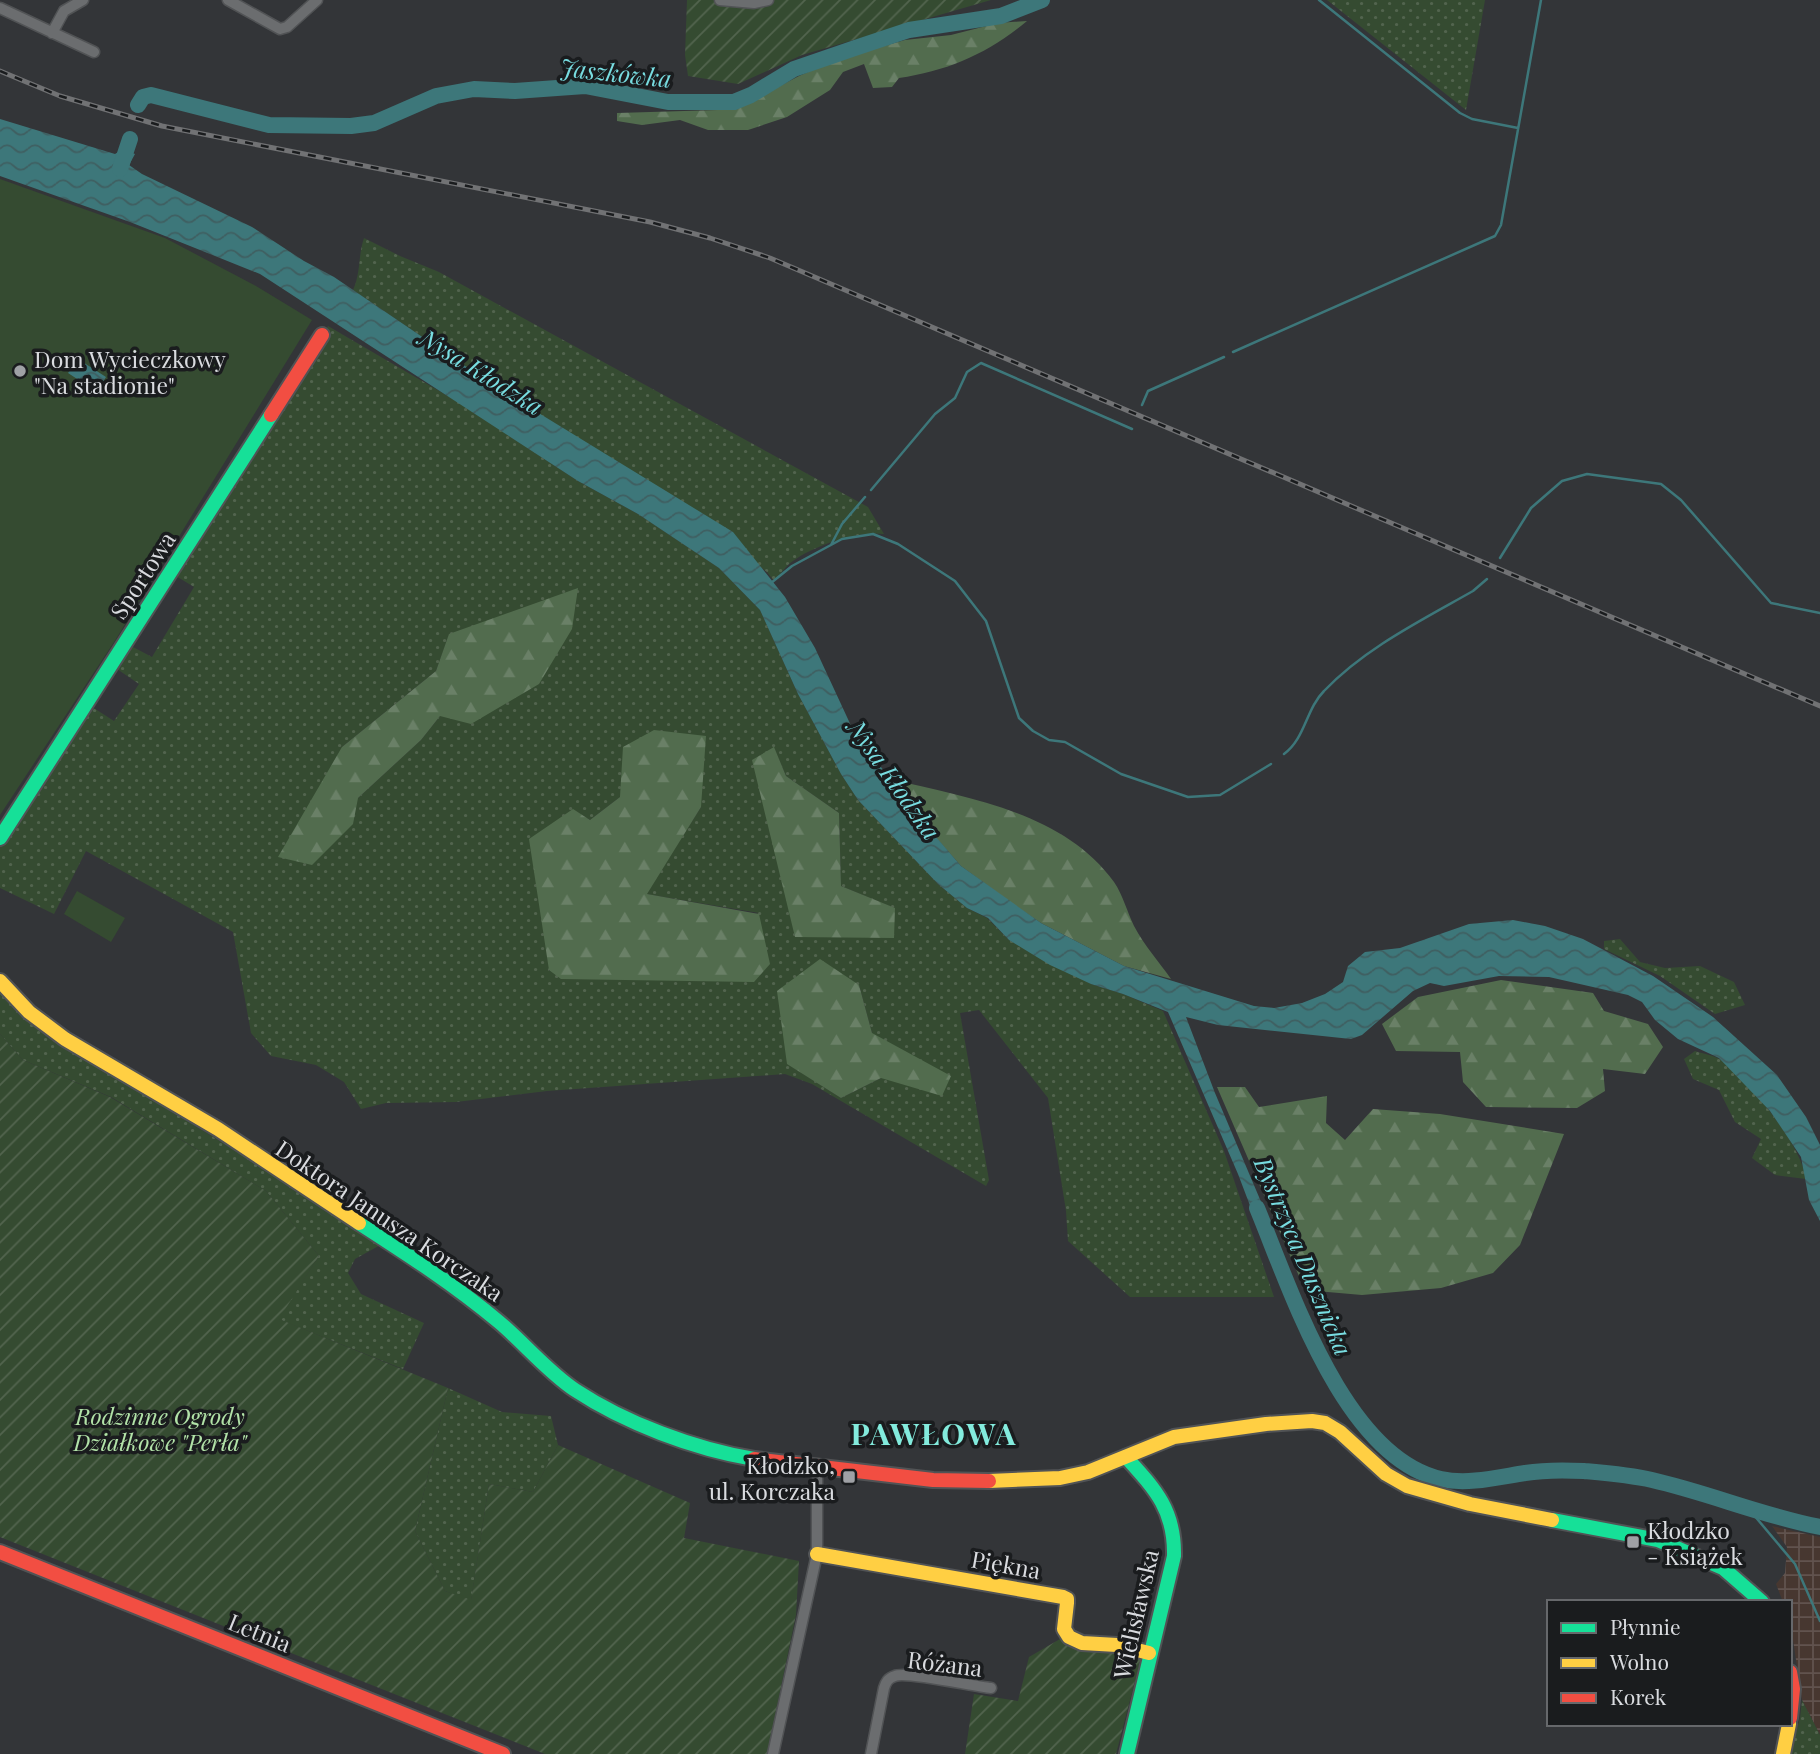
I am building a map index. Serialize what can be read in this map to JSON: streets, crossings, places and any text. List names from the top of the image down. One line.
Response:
{"streets":{"street":["Sportowa","Doktora Janusza Korczaka","Piękna","Wielisławska","Letnia","Różana"]},"crossings":[["Doktora Janusza Korczaka","Wielisławska"],["Piękna","Wielisławska"]],"districts":["PAWŁOWA"],"water":["Jaszkówka","Nysa Kłodzka","Bystrzyca Dusznicka"],"parks":["Rodzinne Ogrody Działkowe \"Perła\""],"places":{"other":["Dom Wycieczkowy \"Na stadionie\""],"transit":["Kłodzko, ul. Korczaka","Kłodzko - Książek"]},"legend":["Płynnie","Wolno","Korek"]}
